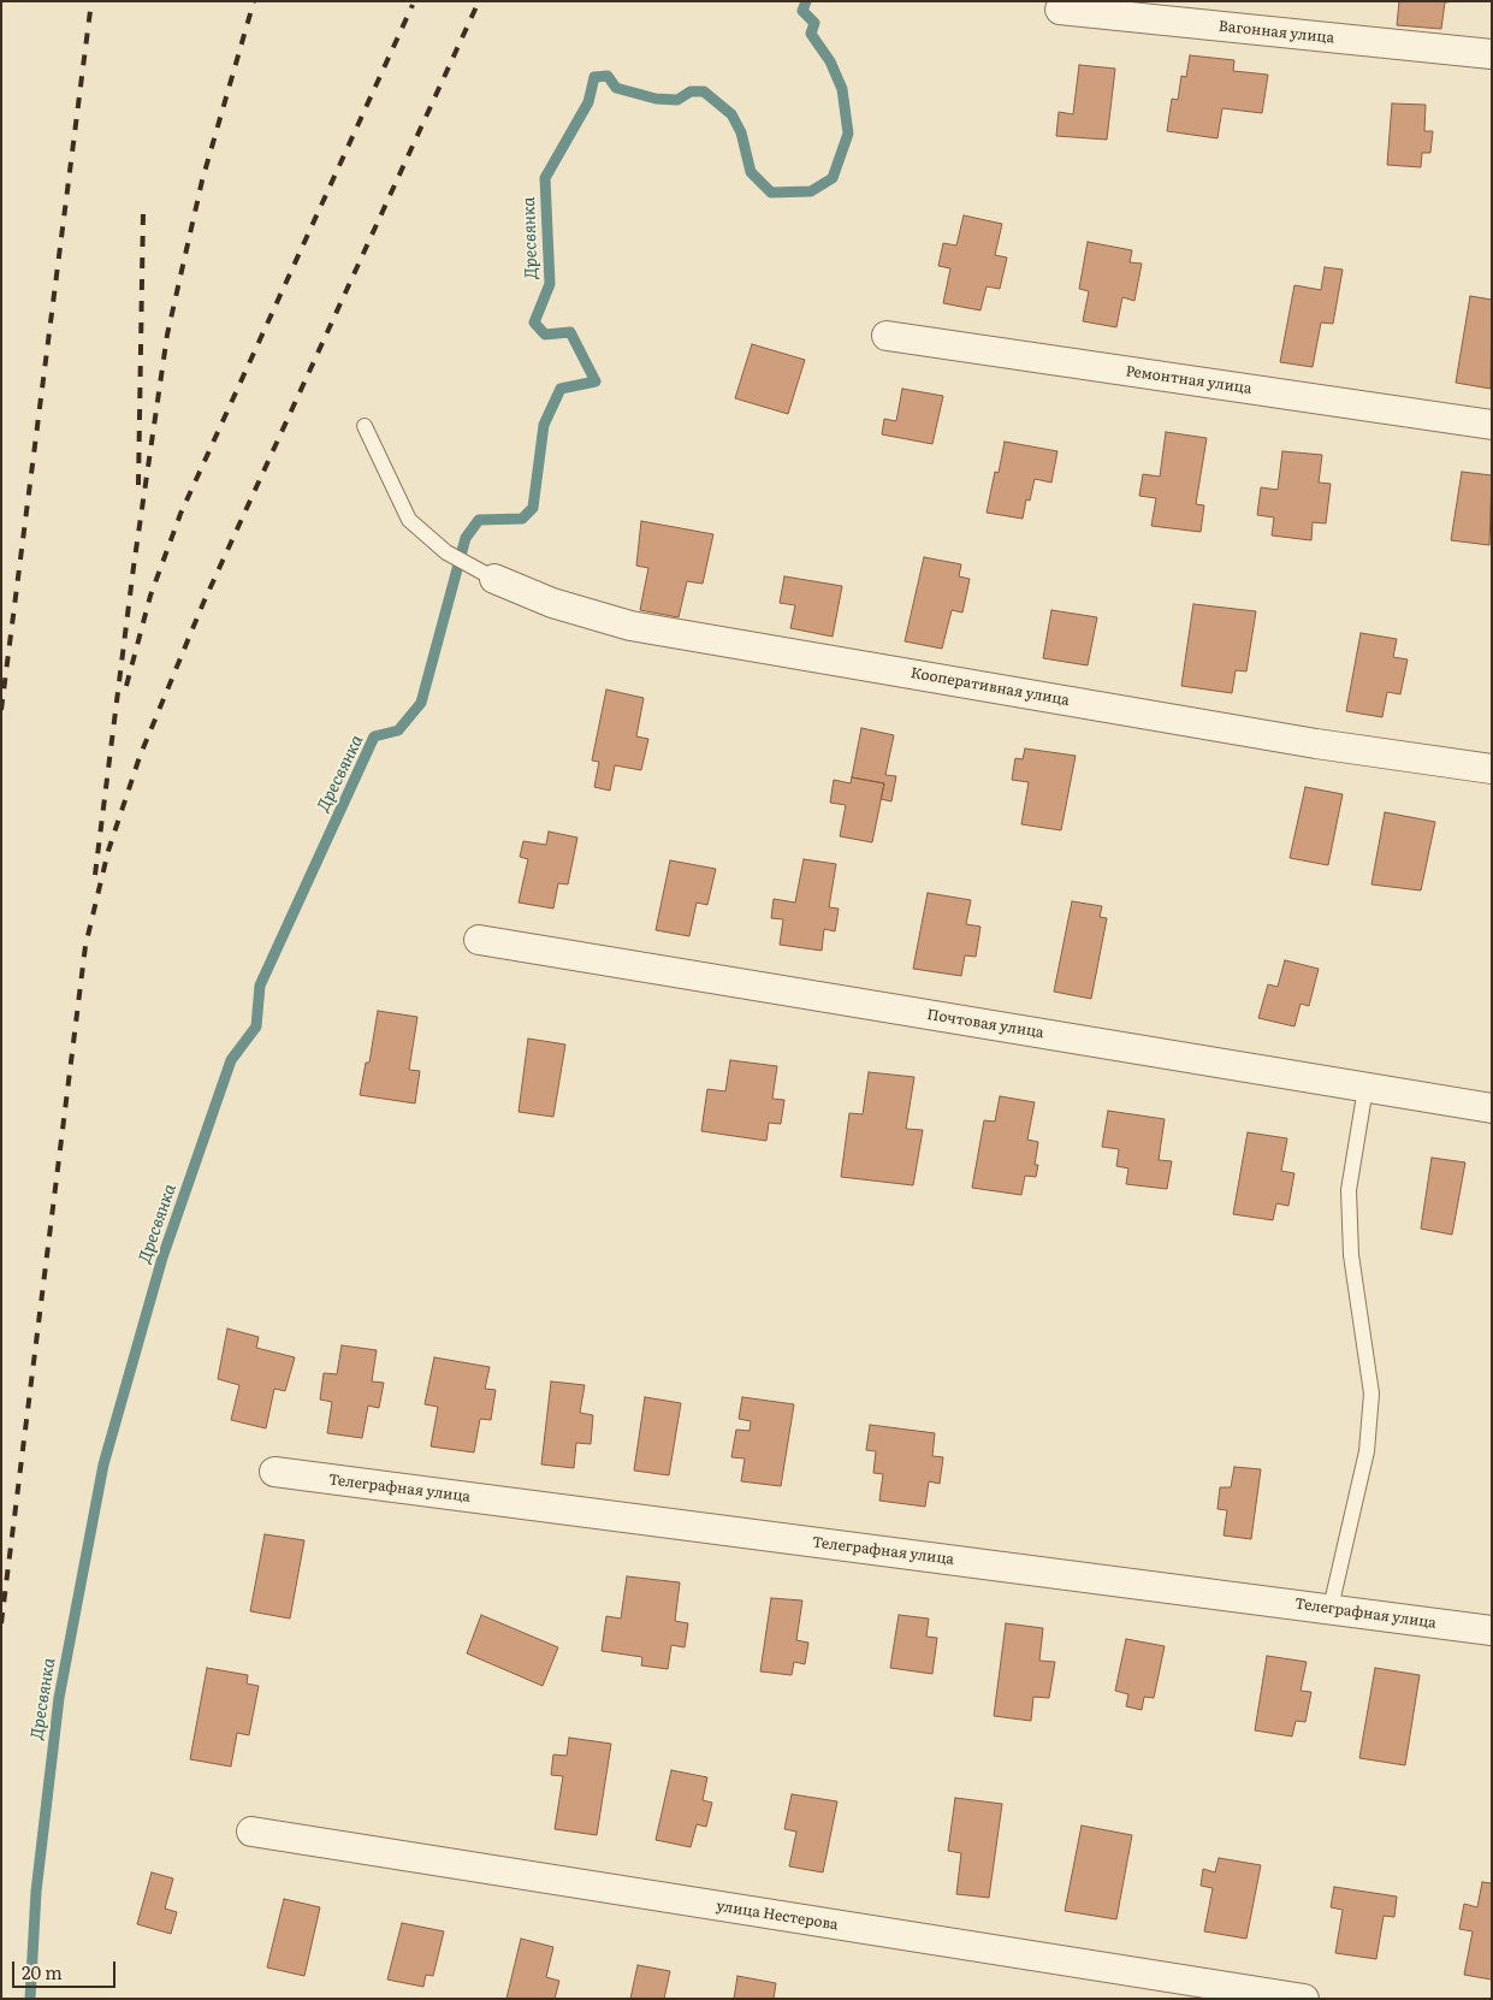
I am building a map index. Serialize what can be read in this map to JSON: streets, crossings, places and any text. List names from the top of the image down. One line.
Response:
{"streets":{"street":["Вагонная улица","Ремонтная улица","Кооперативная улица","Почтовая улица","Телеграфная улица","улица Нестерова"]},"water":["Дресвянка"],"scale_bar":"20 m"}
